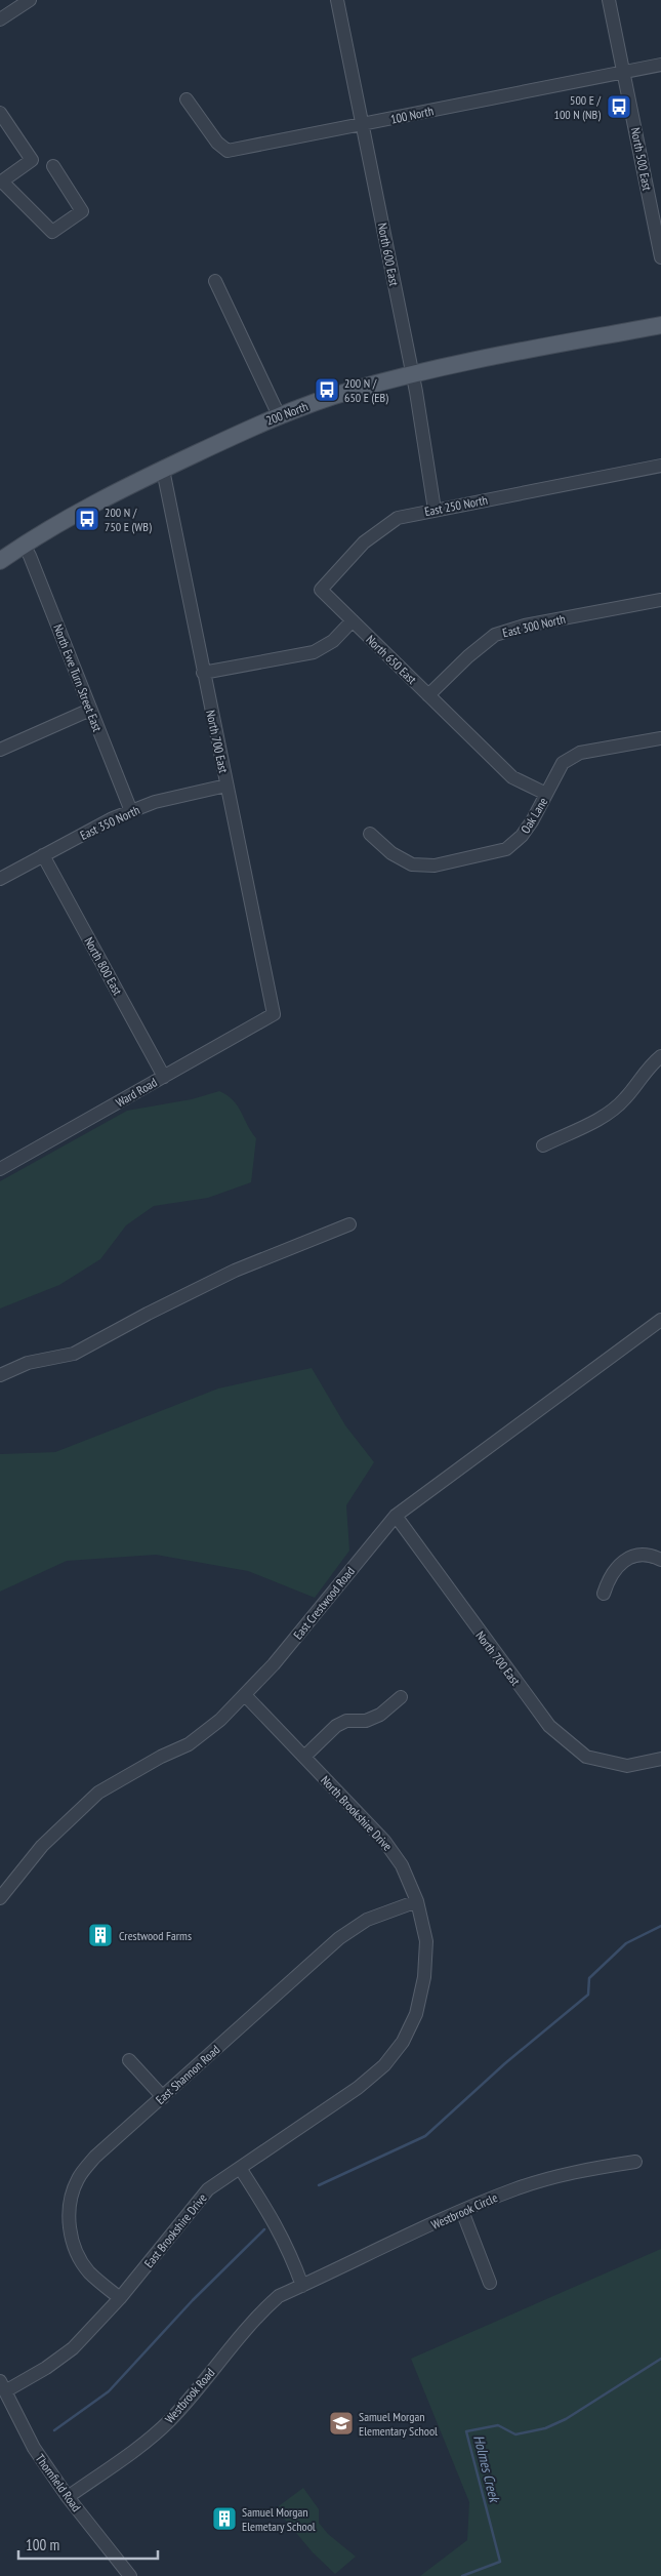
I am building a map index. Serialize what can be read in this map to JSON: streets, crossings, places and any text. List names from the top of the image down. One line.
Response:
{"streets":{"main road":["200 North"],"street":["100 North","North 500 East","North 600 East","East 250 North","East 300 North","North 650 East","North Ewe Turn Street East","North 700 East","Oak Lane","East 350 North","North 800 East","Ward Road","East Crestwood Road","North Brookshire Drive","East Shannon Road","Westbrook Circle","East Brookshire Drive","Westbrook Road","Thornfield Road"]},"crossings":[["100 North","North 500 East"],["100 North","North 600 East"],["North 600 East","200 North"],["North 600 East","East 250 North"],["200 North","North Ewe Turn Street East"],["200 North","North 700 East"],["East 250 North","North 650 East"],["East 300 North","North 650 East"],["North 650 East","Oak Lane"],["North Ewe Turn Street East","East 350 North"],["North 700 East","East 350 North"],["North 700 East","Ward Road"],["North 700 East","East Crestwood Road"],["East 350 North","North 800 East"],["North 800 East","Ward Road"],["East Crestwood Road","North Brookshire Drive"],["North Brookshire Drive","East Shannon Road"],["North Brookshire Drive","East Brookshire Drive"],["East Shannon Road","East Brookshire Drive"],["Westbrook Circle","Westbrook Road"],["East Brookshire Drive","Thornfield Road"],["Westbrook Road","Thornfield Road"]],"water":["Holmes Creek"],"places":{"bus stop":["500 E / 100 N (NB)","200 N / 650 E (EB)","200 N / 750 E (WB)"],"building":["Crestwood Farms","Samuel Morgan Elemetary School"],"school or university":["Samuel Morgan Elementary School"]},"scale_bar":"100 m"}
